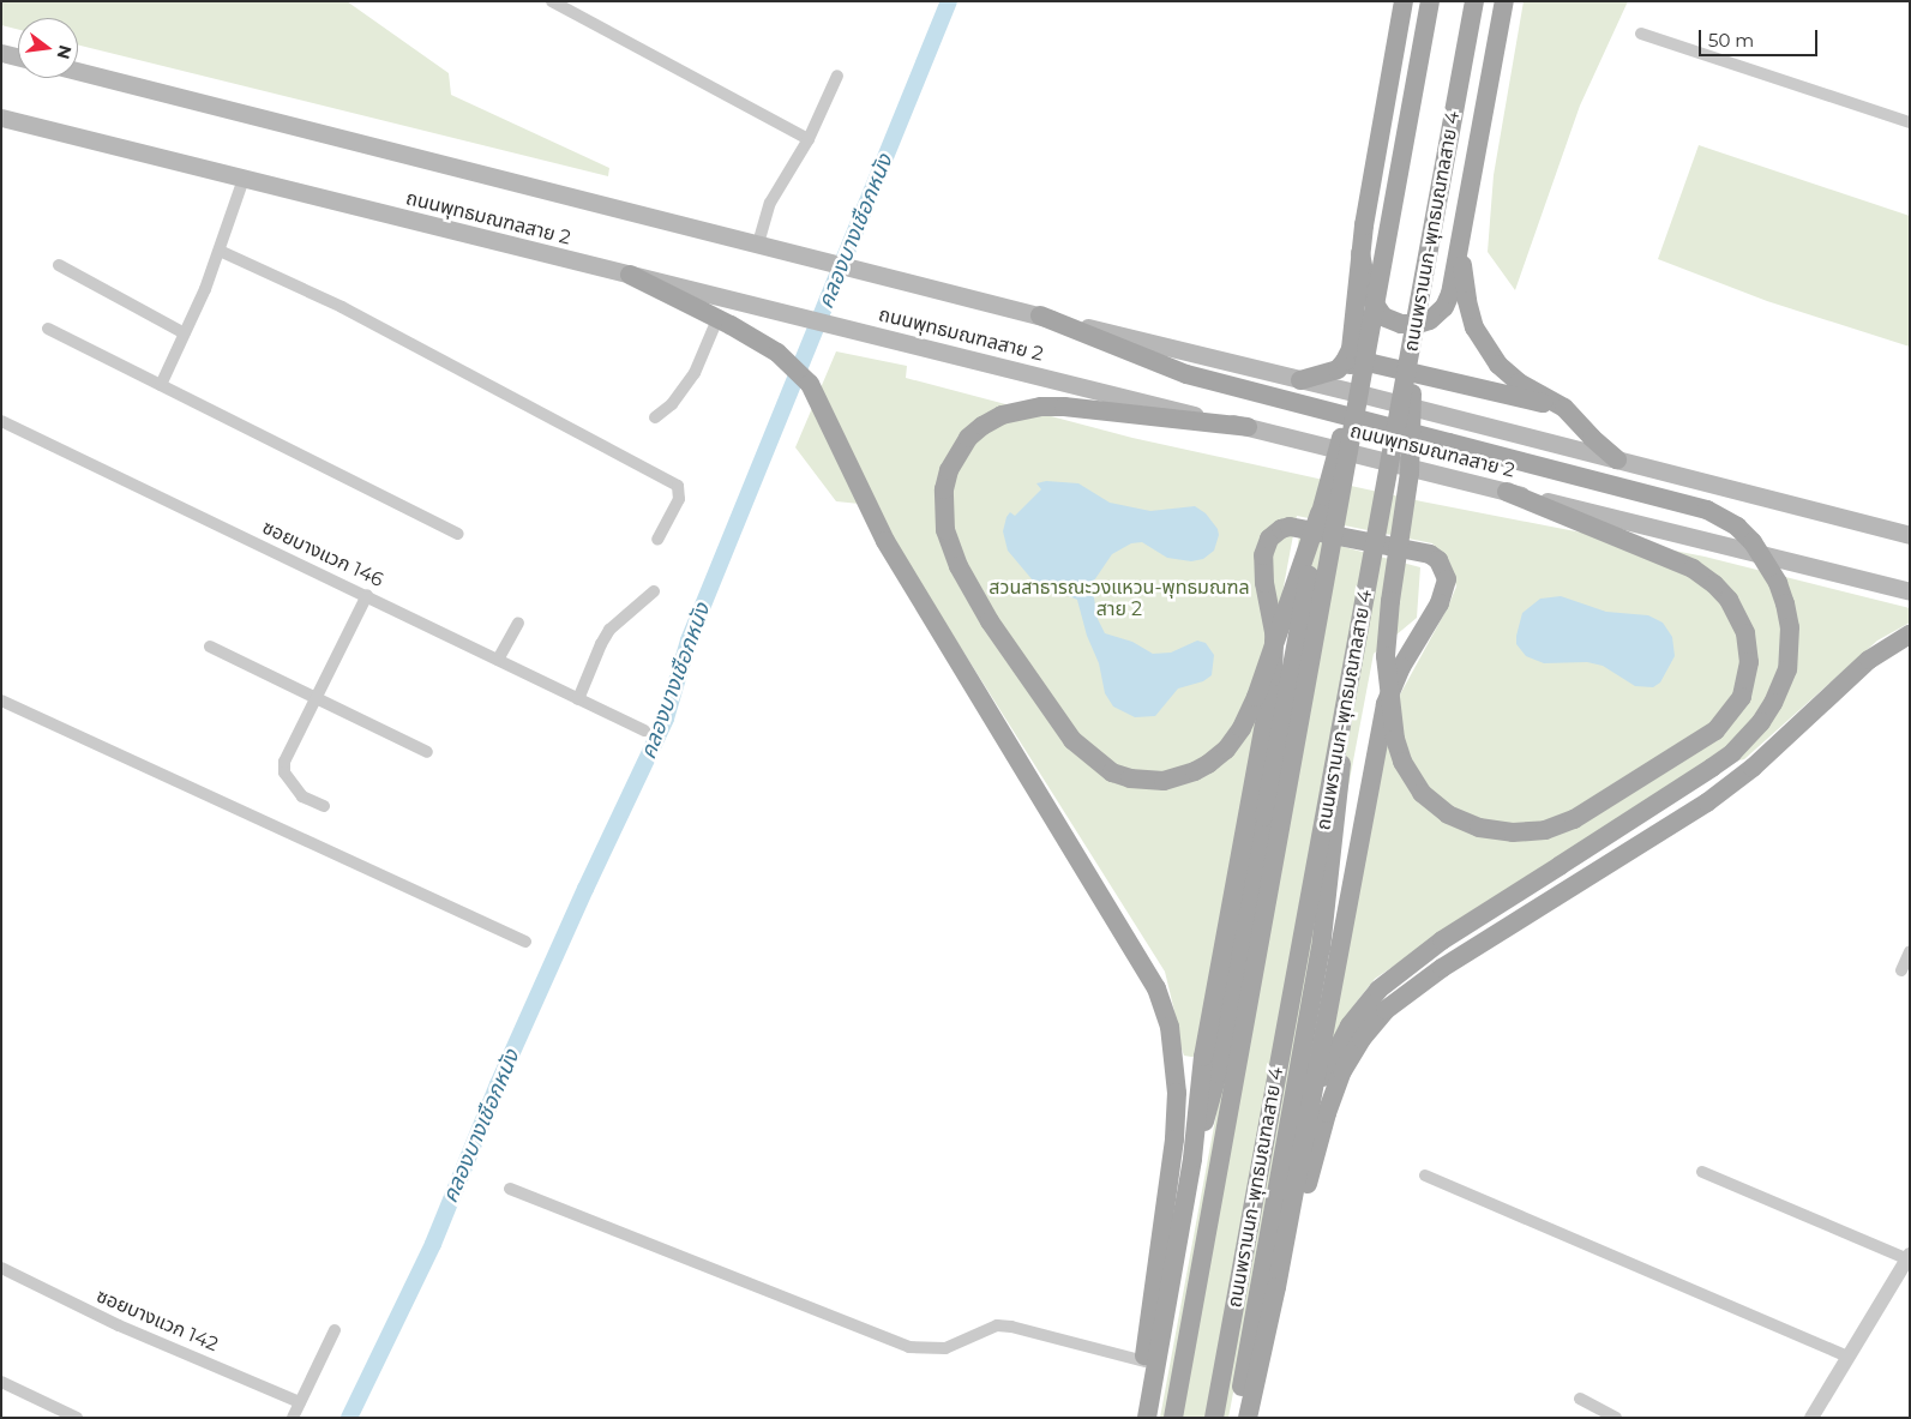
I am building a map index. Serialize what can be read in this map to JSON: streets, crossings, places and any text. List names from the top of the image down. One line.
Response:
{"streets":{"main road":["ถนนพุทธมณฑลสาย 2","ถนนพรานนก-พุทธมณฑลสาย 4"],"street":["ซอยบางแวก 146","ซอยบางแวก 142"]},"water":["คลองบางเชือกหนัง"],"parks":["สวนสาธารณะวงแหวน-พุทธมณฑล สาย 2"],"scale_bar":"50 m","north":"right"}
